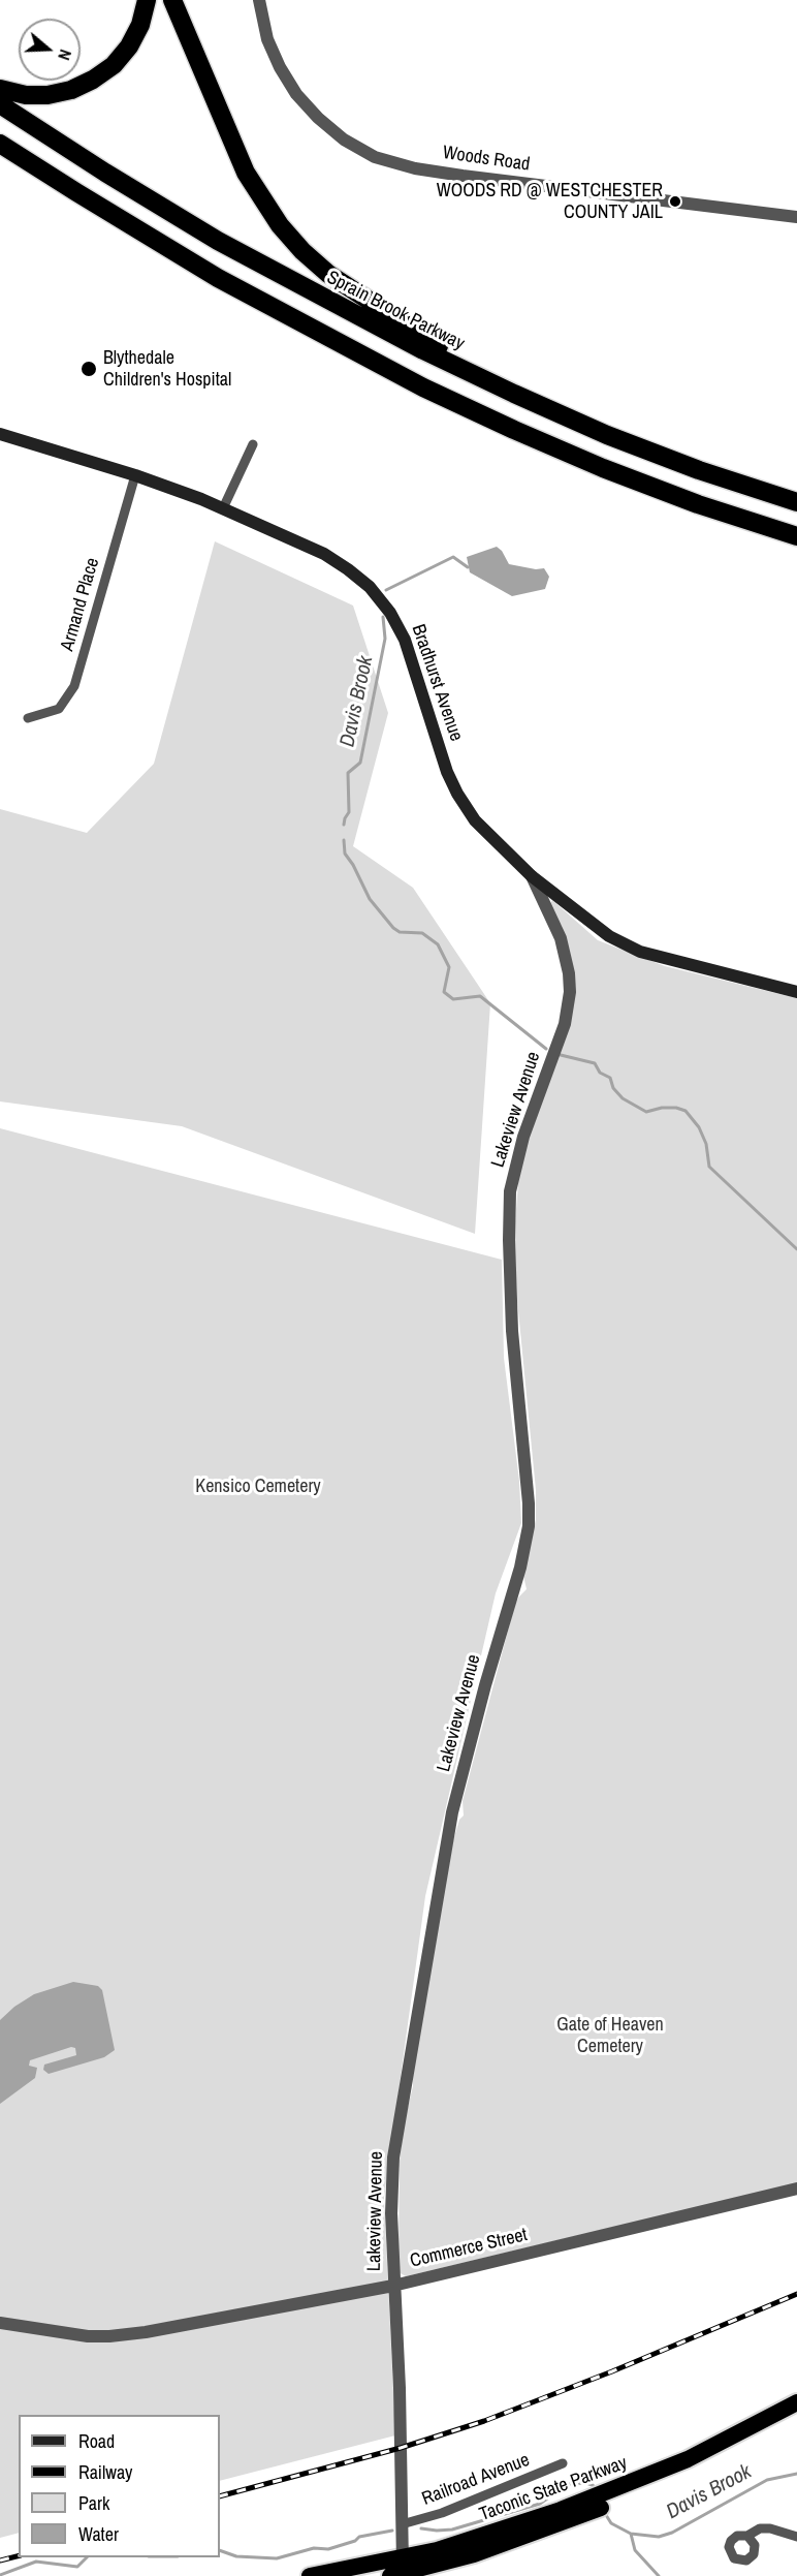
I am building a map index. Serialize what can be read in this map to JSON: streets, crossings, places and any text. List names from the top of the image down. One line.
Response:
{"streets":{"highway":["Sprain Brook Parkway","Taconic State Parkway"],"main road":["Bradhurst Avenue"],"street":["Woods Road","Armand Place","Lakeview Avenue","Commerce Street","Railroad Avenue"]},"crossings":[["Armand Place","Bradhurst Avenue"],["Bradhurst Avenue","Lakeview Avenue"],["Lakeview Avenue","Commerce Street"],["Lakeview Avenue","Railroad Avenue"],["Lakeview Avenue","Taconic State Parkway"]],"water":["Davis Brook"],"parks":["Kensico Cemetery","Gate of Heaven Cemetery"],"places":["WOODS RD @ WESTCHESTER COUNTY JAIL","Blythedale Children's Hospital"],"legend":["Road","Railway","Park","Water"],"north":"right"}
